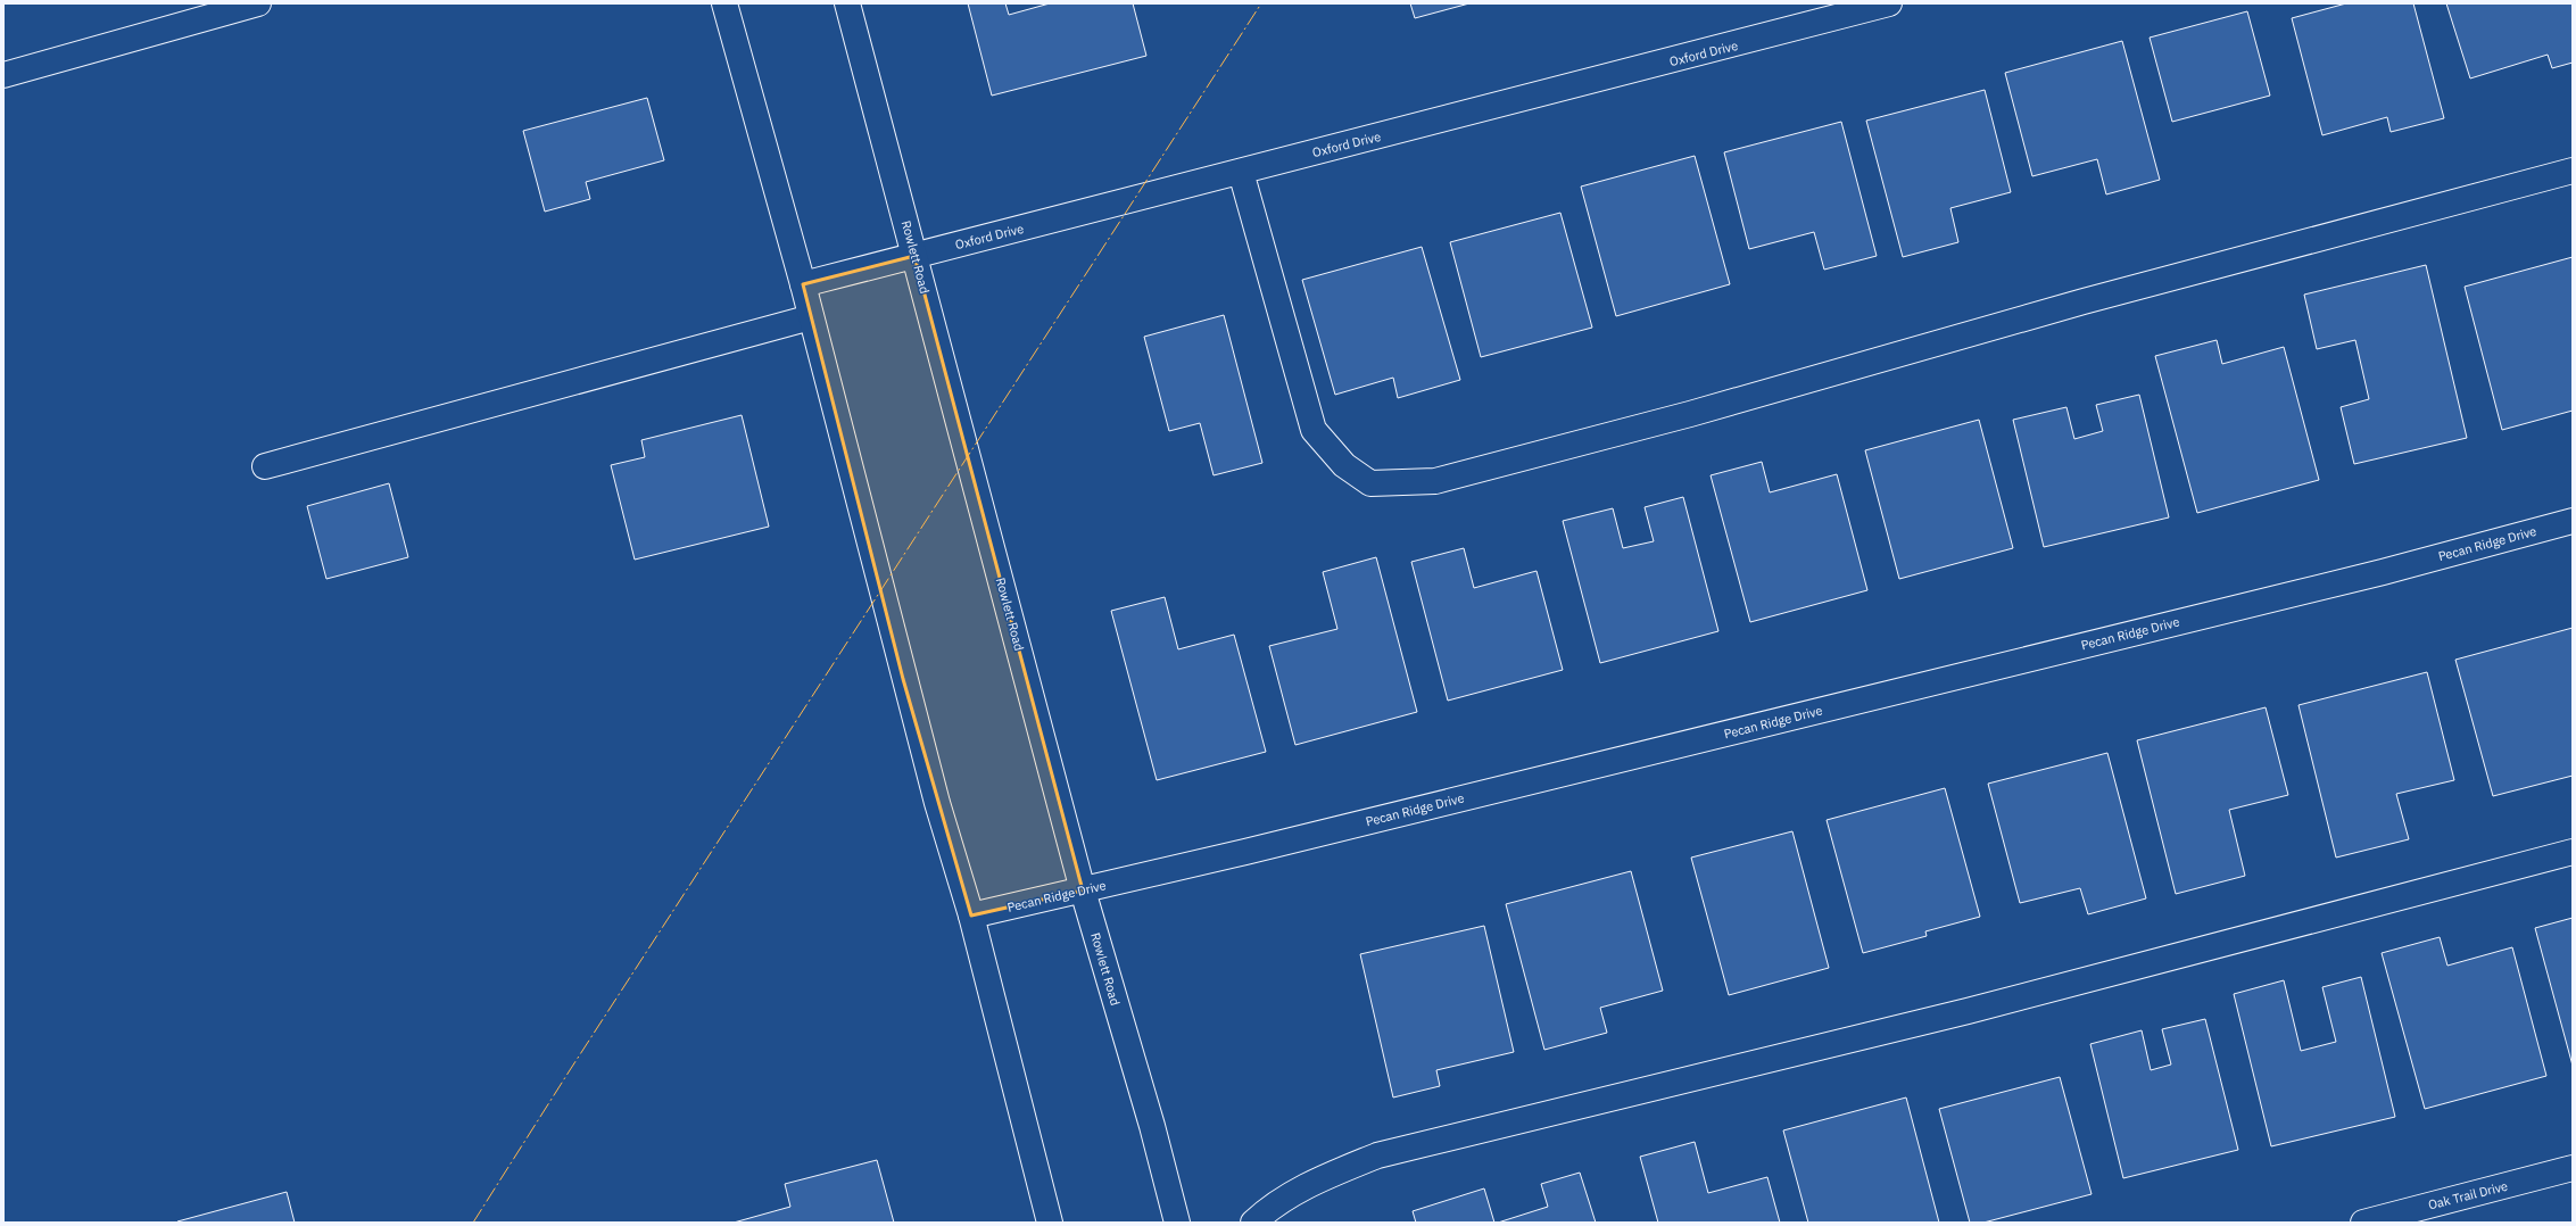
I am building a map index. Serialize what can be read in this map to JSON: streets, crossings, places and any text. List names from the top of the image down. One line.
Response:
{"streets":{"street":["Oxford Drive","Rowlett Road","Pecan Ridge Drive","Oak Trail Drive"]},"crossings":[["Oxford Drive","Rowlett Road"],["Rowlett Road","Pecan Ridge Drive"]]}
